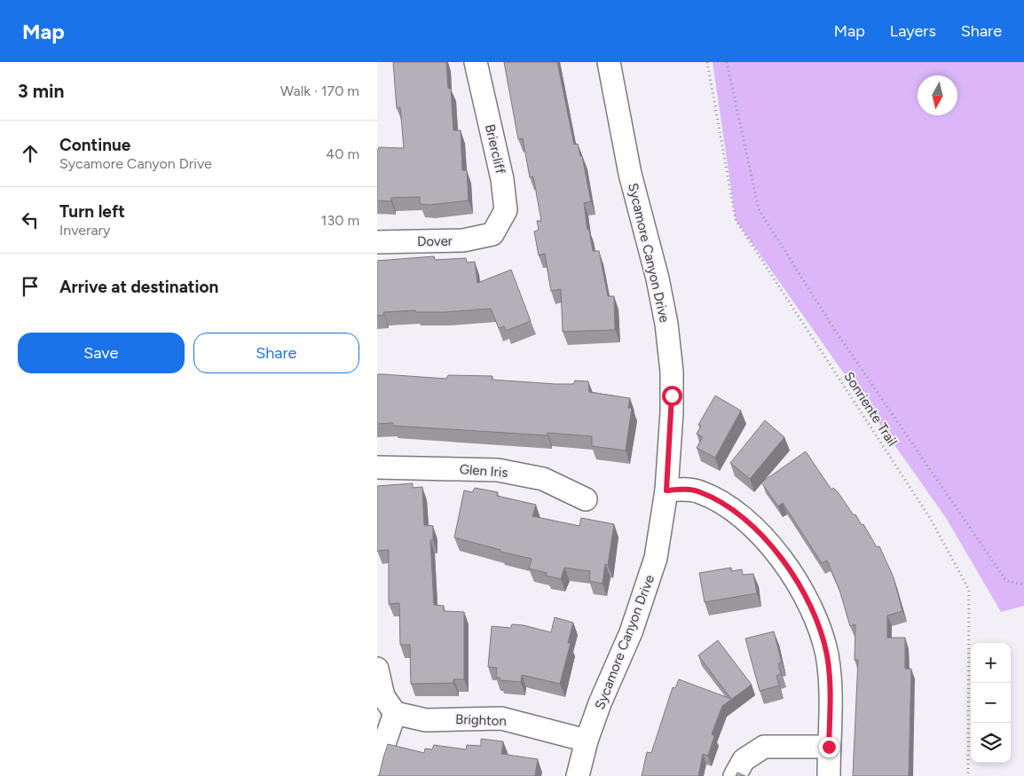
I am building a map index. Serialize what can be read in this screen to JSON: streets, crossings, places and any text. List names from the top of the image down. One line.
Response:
{"streets":{"street":["Briercliff","Dover","Sycamore Canyon Drive","Glen Iris","Brighton"],"path":["Sonriente Trail"]},"crossings":[["Briercliff","Dover"],["Sycamore Canyon Drive","Brighton"]],"north":"bottom","page":{"header":"Map","nav":["Map","Layers","Share"],"heading":["3 min","Walk · 170 m"],"list":[["Continue","Sycamore Canyon Drive","40 m"],["Turn left","Inverary","130 m"],"Arrive at destination"],"buttons":["Save","Share"],"map_buttons":["+","−"]}}
